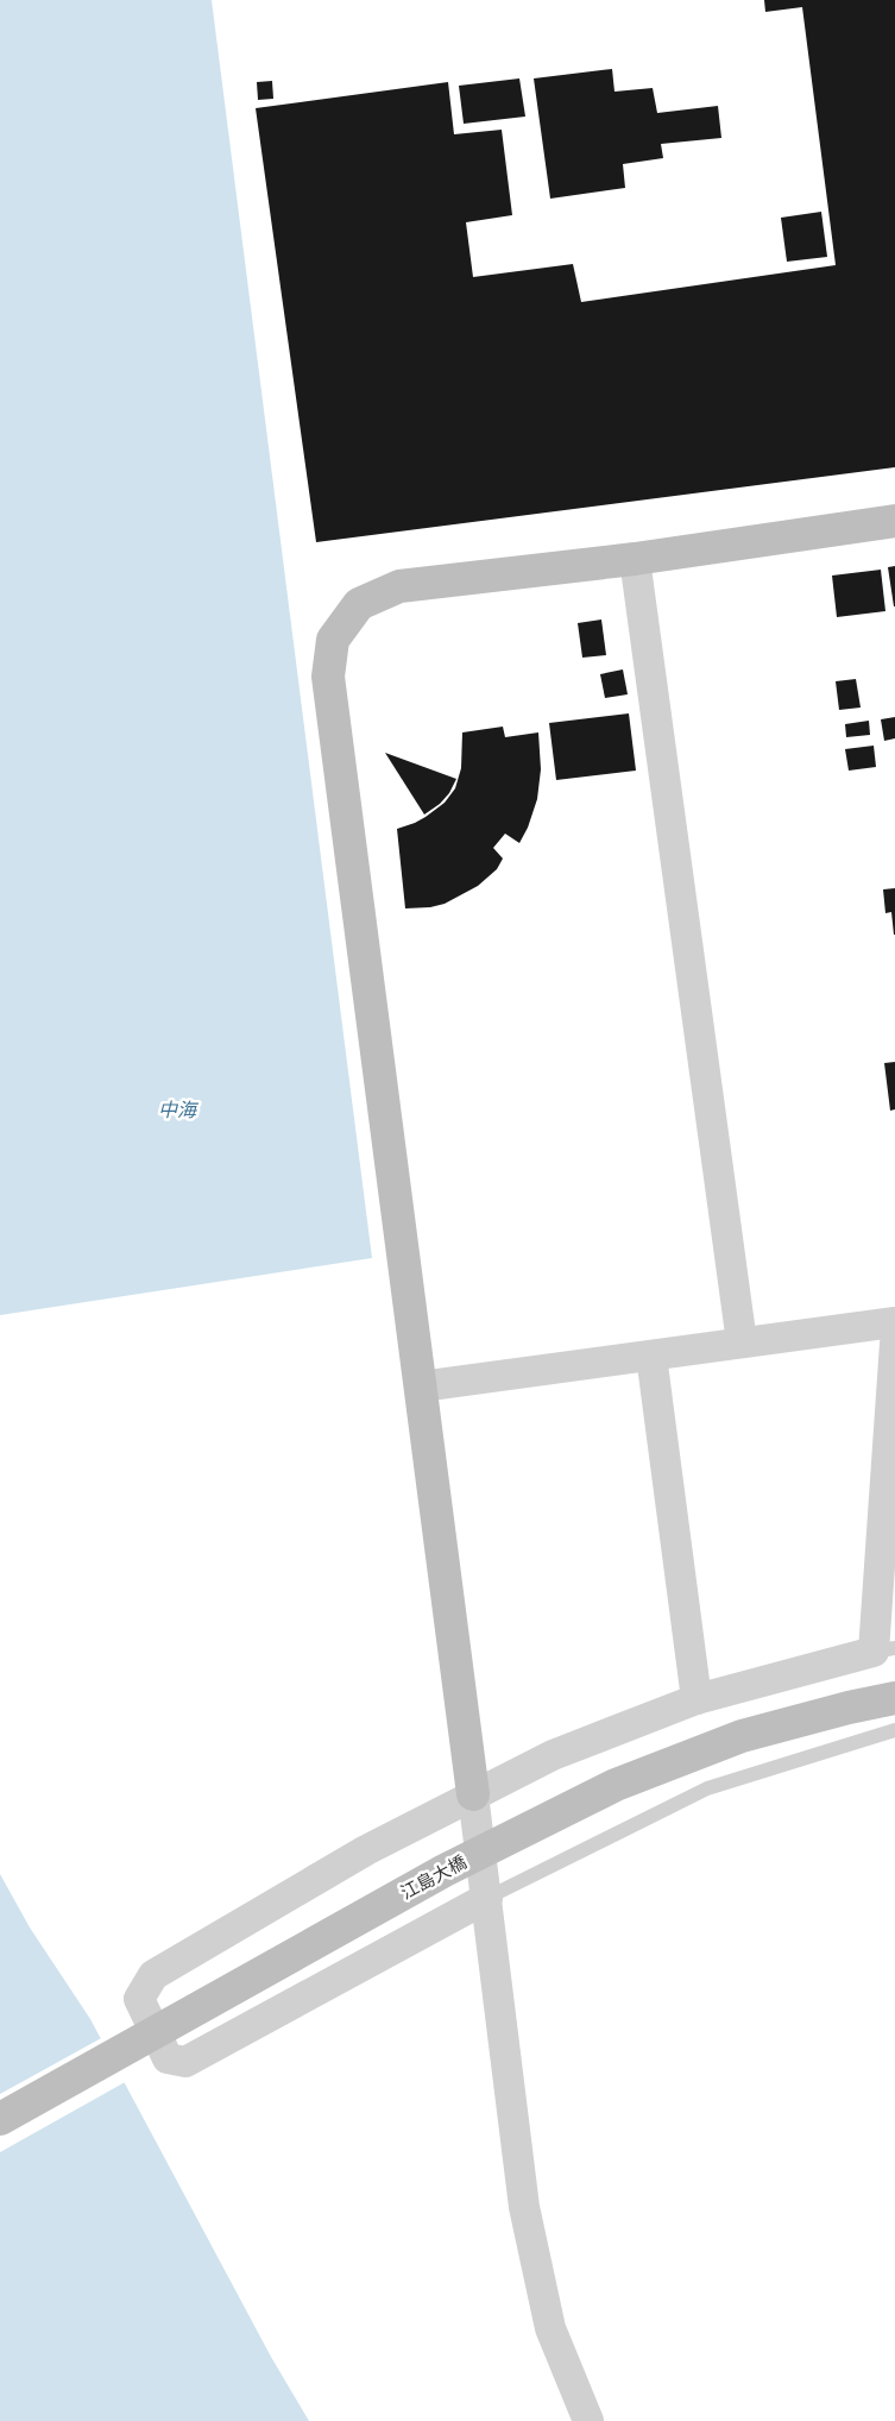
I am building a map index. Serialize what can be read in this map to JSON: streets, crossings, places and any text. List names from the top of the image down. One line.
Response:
{"streets":{"street":["江島大橋"]},"water":["中海"]}
